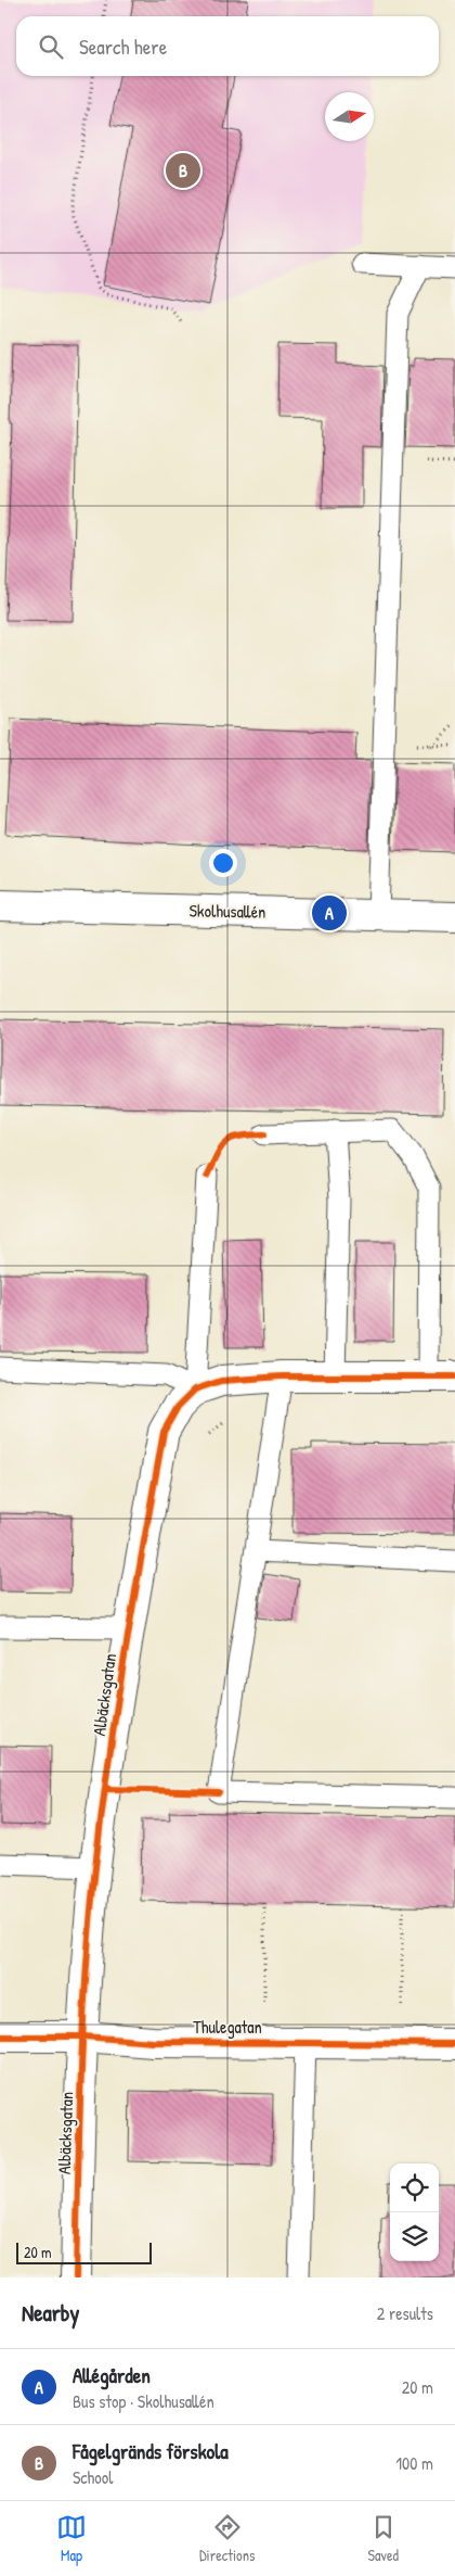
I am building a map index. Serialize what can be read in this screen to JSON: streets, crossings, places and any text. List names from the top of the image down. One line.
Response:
{"streets":{"street":["Skolhusallén","Albäcksgatan","Thulegatan"]},"crossings":[["Albäcksgatan","Thulegatan"]],"scale_bar":"20 m","north":"right","page":{"search":"Search here","pins":["B","A"],"scale":"20 m","heading":["Nearby","2 results"],"list":[{"mark":"A","name":"Allégården","note":"Bus stop · Skolhusallén","value":"20 m"},{"mark":"B","name":"Fågelgränds förskola","note":"School","value":"100 m"}],"nav":["Map","Directions","Saved"]}}
